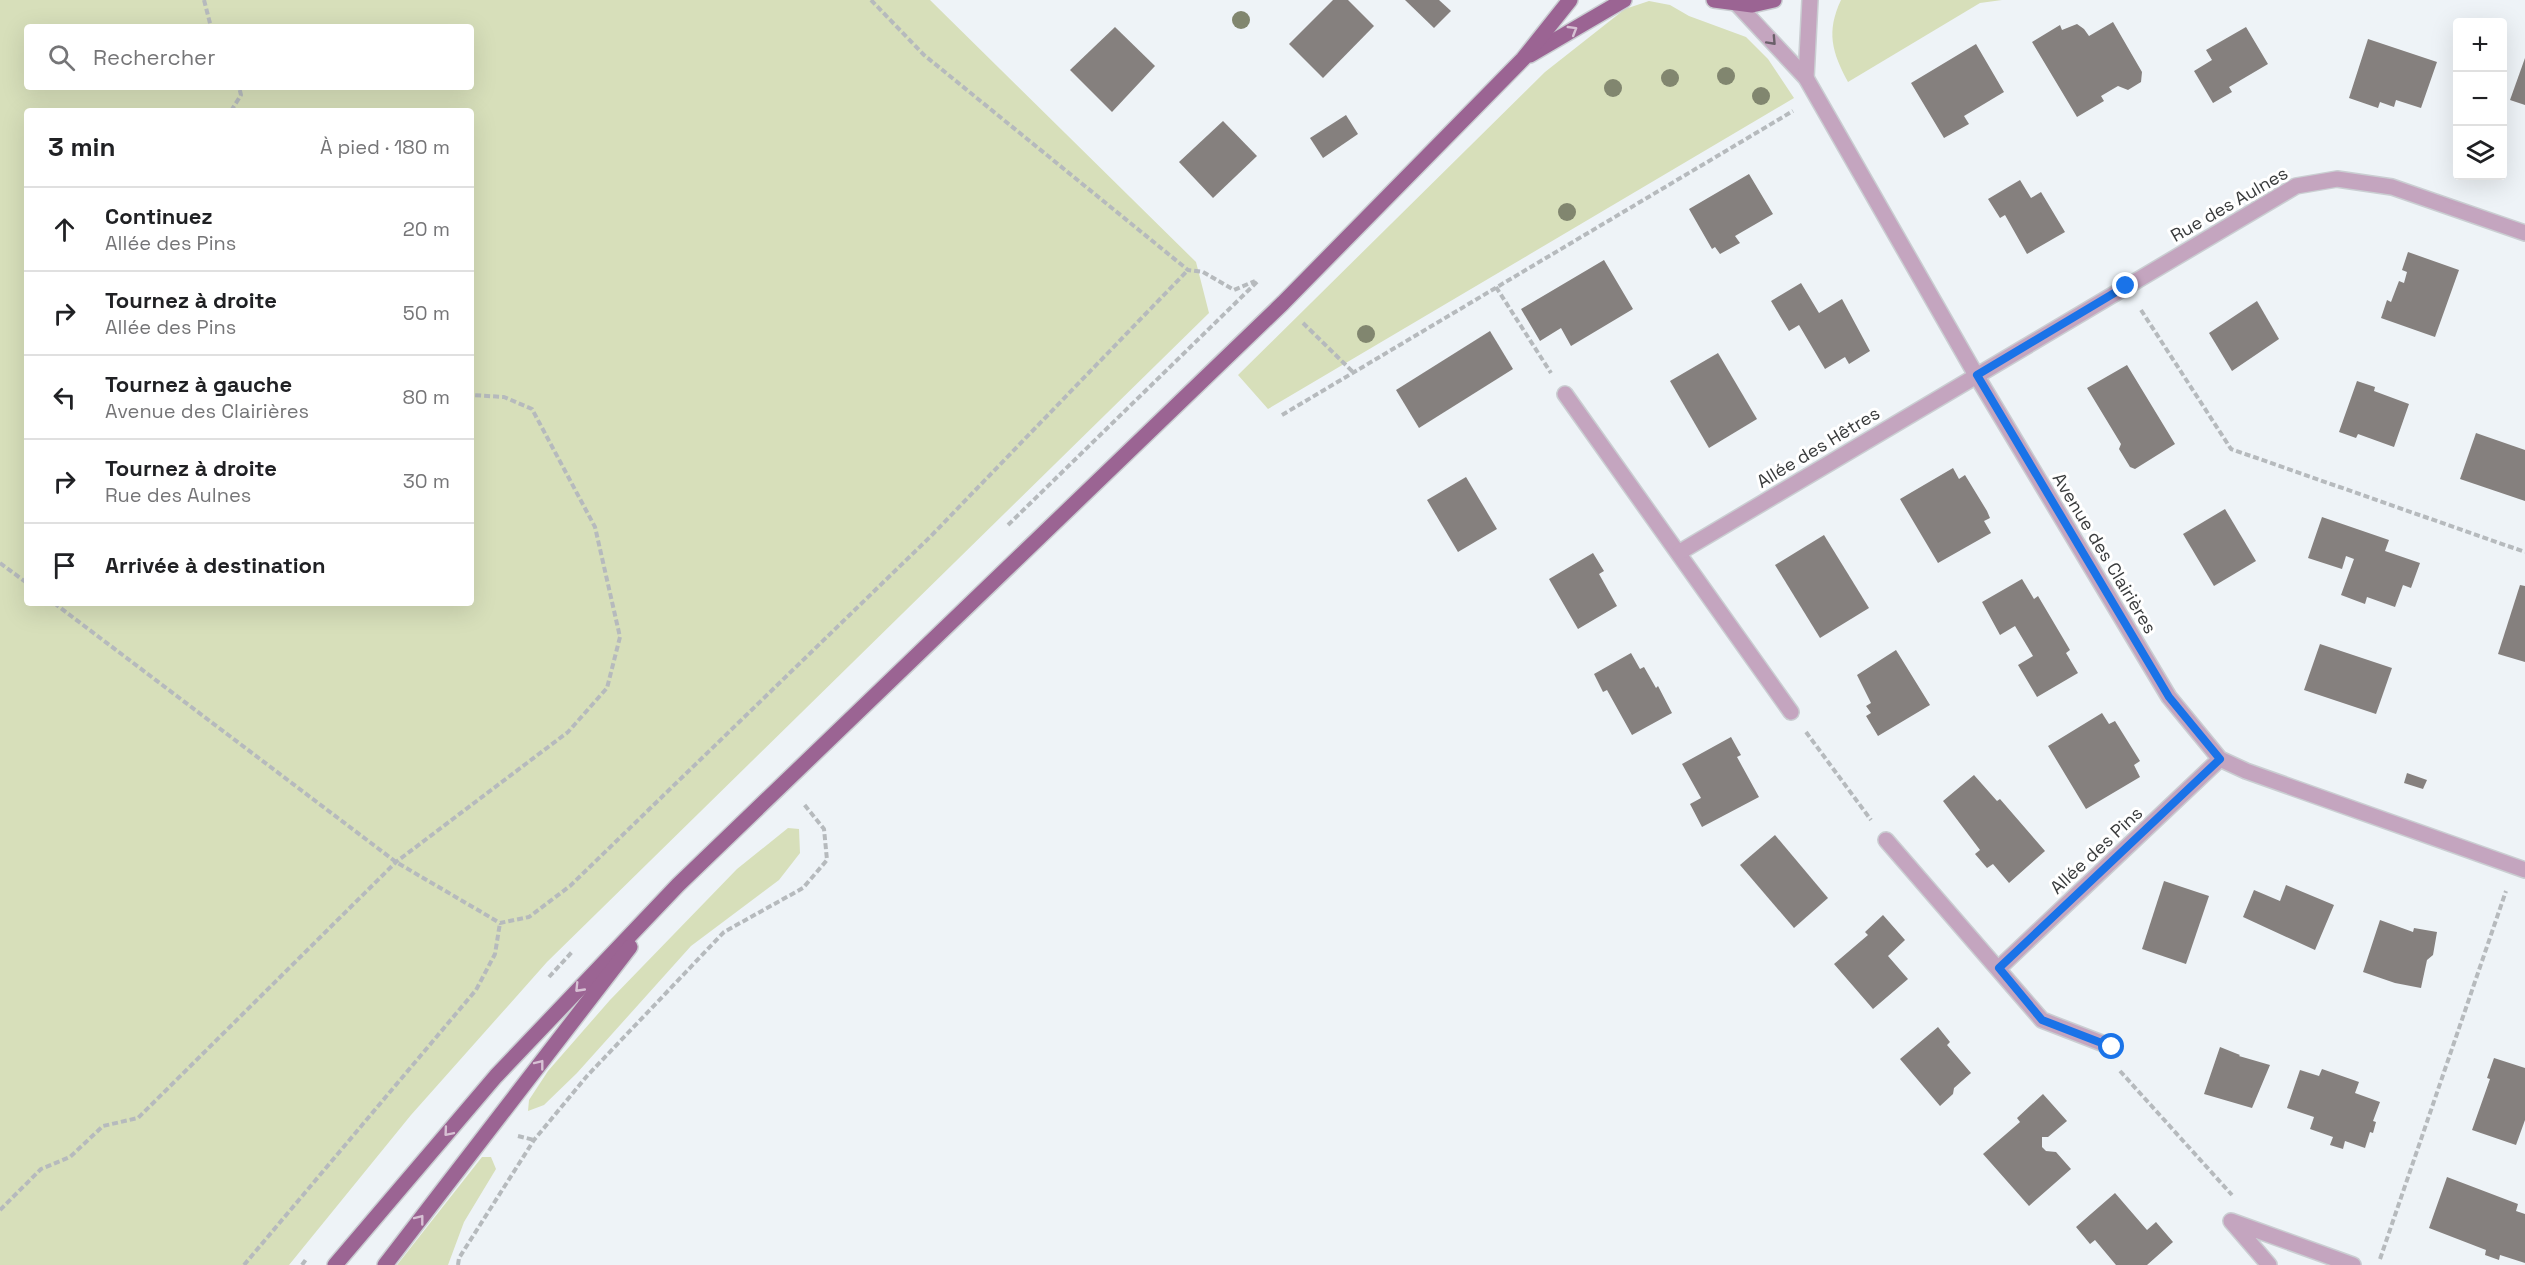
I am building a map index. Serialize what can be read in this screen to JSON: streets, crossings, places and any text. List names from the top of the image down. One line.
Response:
{"streets":{"street":["Rue des Aulnes","Allée des Hêtres","Avenue des Clairières","Allée des Pins"]},"crossings":[["Rue des Aulnes","Allée des Hêtres"],["Rue des Aulnes","Avenue des Clairières"],["Allée des Hêtres","Avenue des Clairières"],["Avenue des Clairières","Allée des Pins"]],"page":{"map_buttons":["+","−"],"search":"Rechercher","heading":["3 min","À pied · 180 m"],"list":[["Continuez","Allée des Pins","20 m"],["Tournez à droite","Allée des Pins","50 m"],["Tournez à gauche","Avenue des Clairières","80 m"],["Tournez à droite","Rue des Aulnes","30 m"],"Arrivée à destination"]}}
